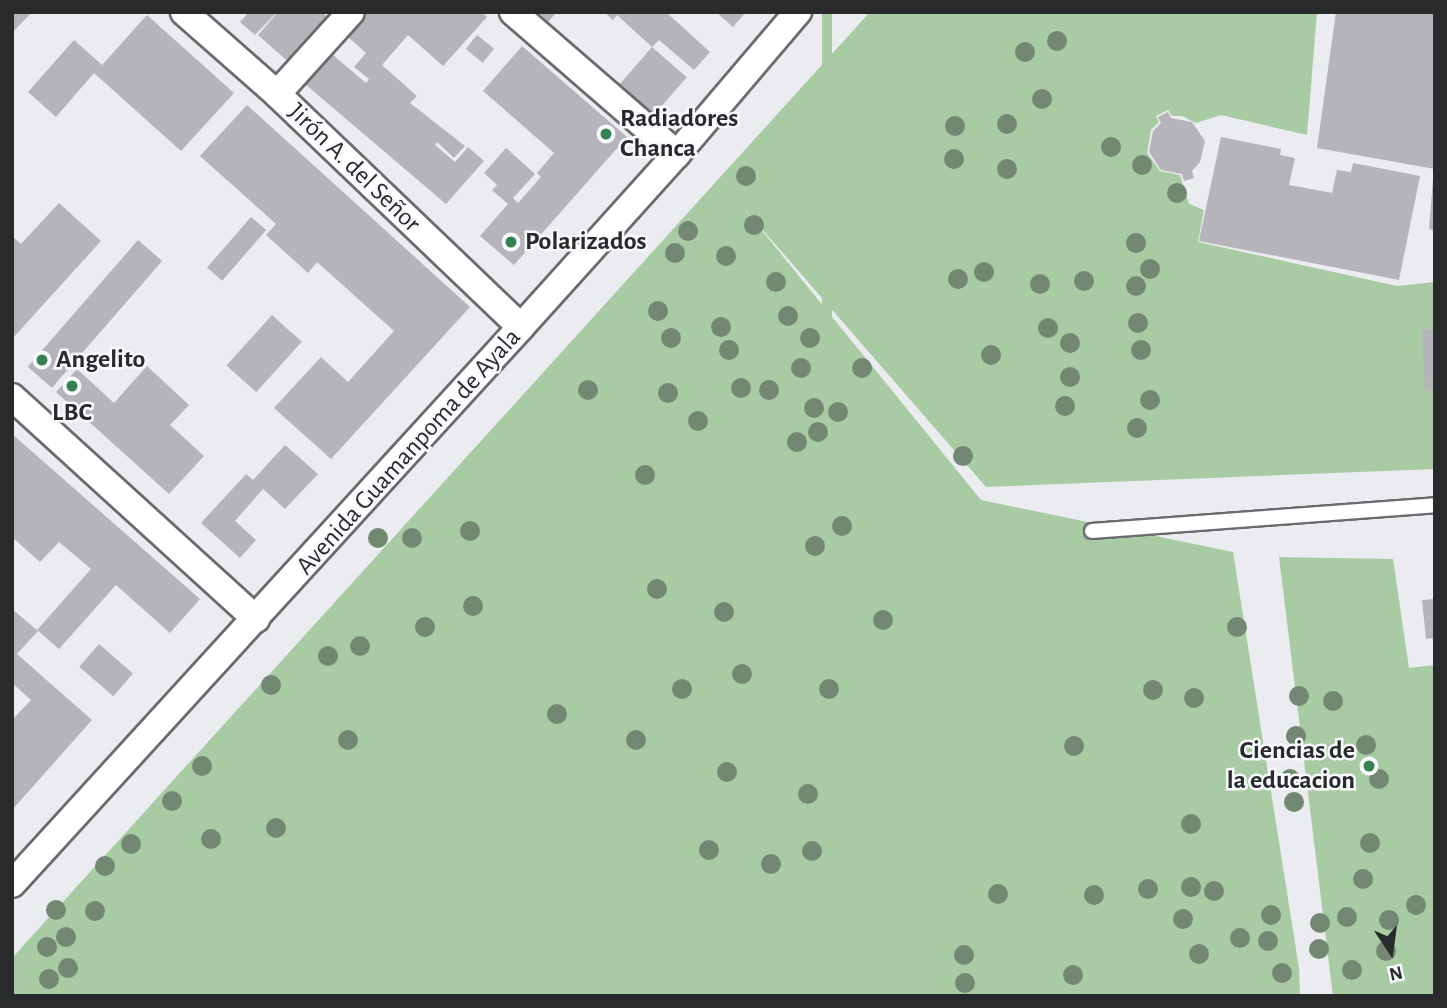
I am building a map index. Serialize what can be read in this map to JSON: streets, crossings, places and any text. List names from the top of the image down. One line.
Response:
{"streets":{"street":["Jirón A. del Señor","Avenida Guamanpoma de Ayala"]},"crossings":[["Jirón A. del Señor","Avenida Guamanpoma de Ayala"]],"places":["Radiadores Chanca","Polarizados","Angelito","LBC","Ciencias de la educacion"],"north":"bottom"}
